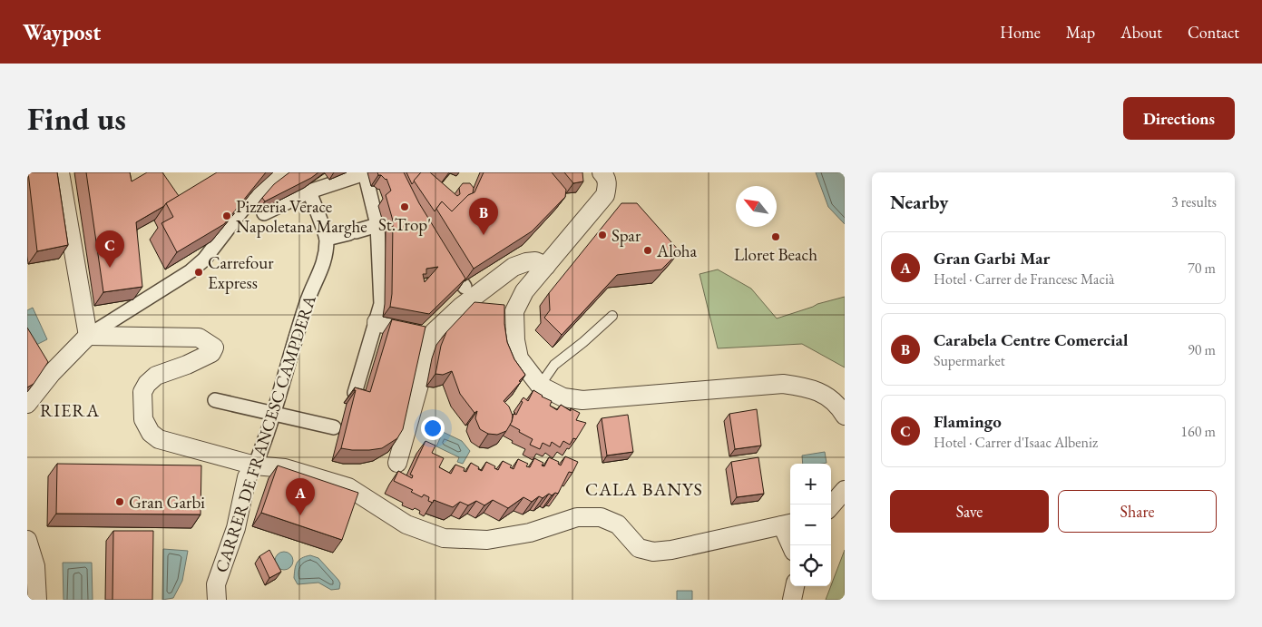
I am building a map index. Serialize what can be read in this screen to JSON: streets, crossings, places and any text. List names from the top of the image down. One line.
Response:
{"streets":{"street":["CARRER DE FRANCESC CAMPDERA"]},"districts":["RIERA","CALA BANYS"],"places":["St.Trop'","Pizzeria Verace Napoletana Marghe","Spar","Lloret Beach","Aloha","Carrefour Express","Gran Garbi"],"north":"top left","page":{"header":"Waypost","nav":["Home","Map","About","Contact"],"buttons":["Directions",["Save","Share"]],"title":"Find us","heading":["Nearby","3 results"],"pins":["B","C","A"],"list":[{"mark":"A","name":"Gran Garbi Mar","note":"Hotel · Carrer de Francesc Macià","value":"70 m"},{"mark":"B","name":"Carabela Centre Comercial","note":"Supermarket","value":"90 m"},{"mark":"C","name":"Flamingo","note":"Hotel · Carrer d'Isaac Albeniz","value":"160 m"}],"map_buttons":["+","−"]}}
